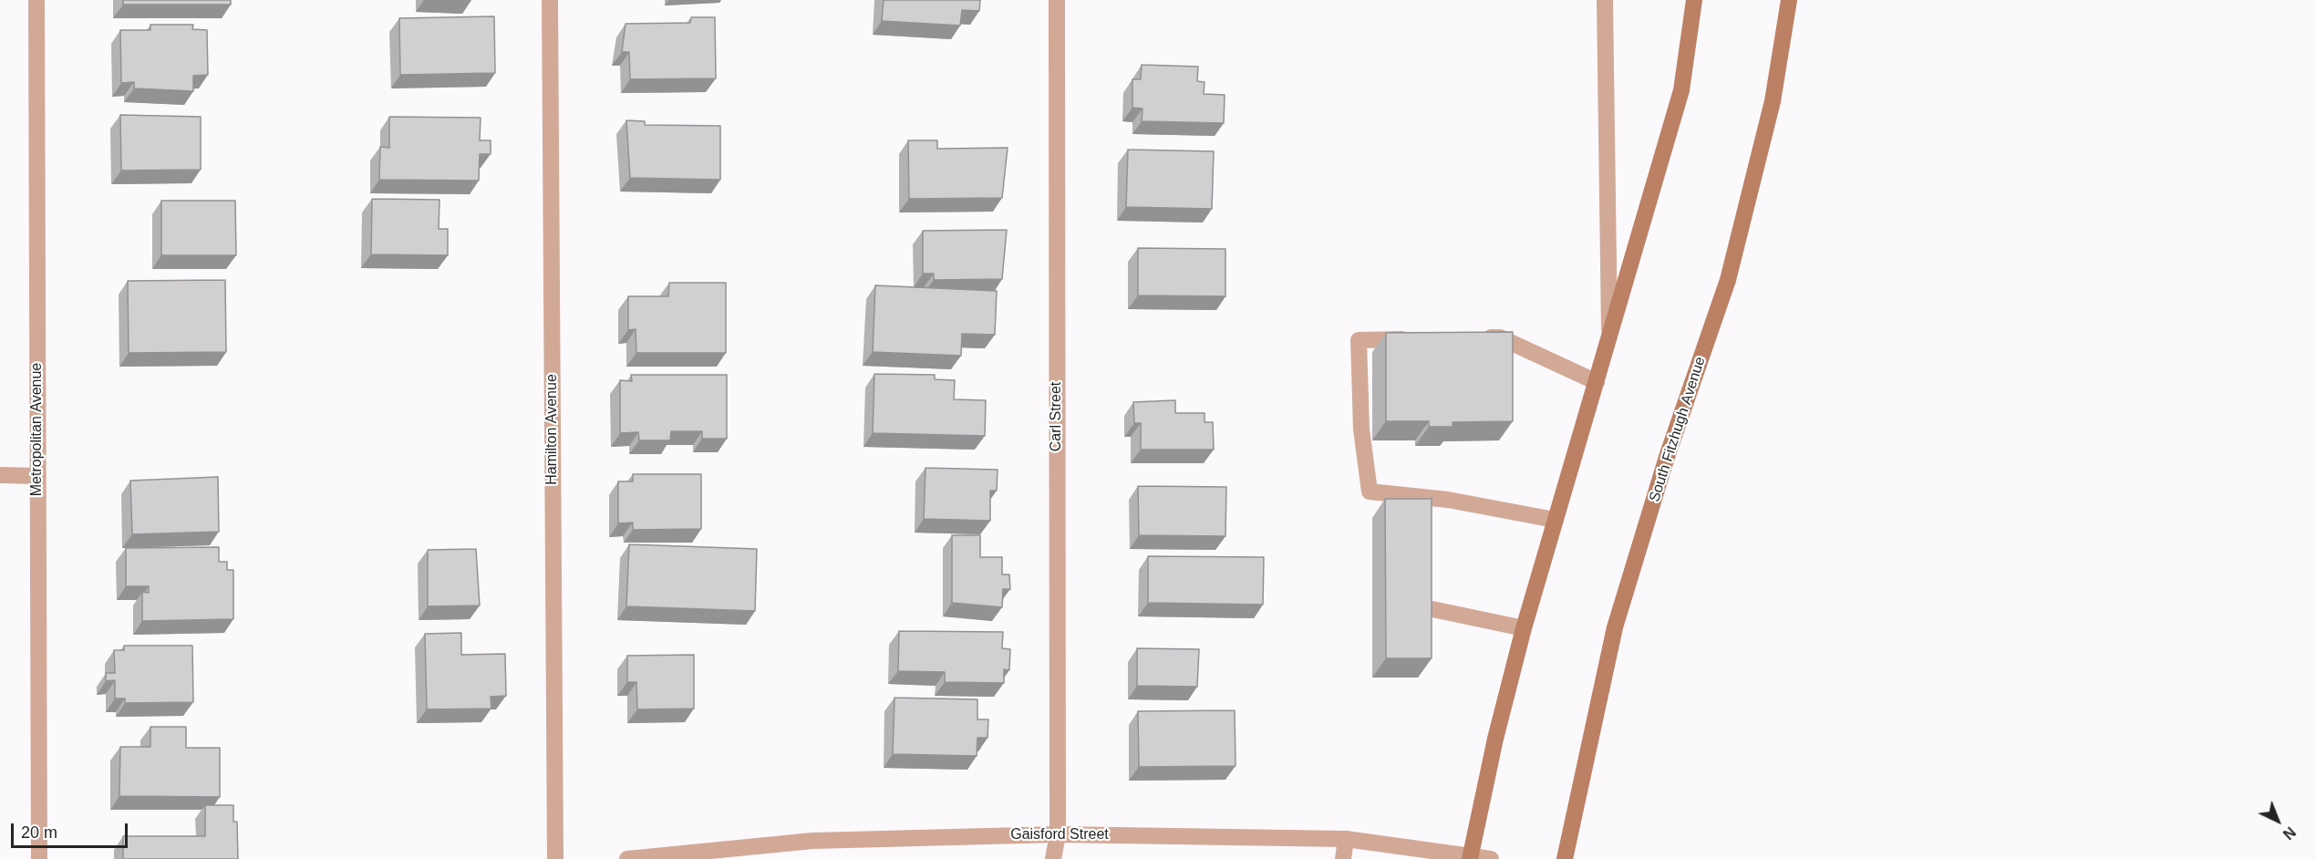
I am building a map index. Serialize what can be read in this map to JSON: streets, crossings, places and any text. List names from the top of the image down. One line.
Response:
{"streets":{"main road":["South Fitzhugh Avenue"],"street":["Carl Street","Metropolitan Avenue","Hamilton Avenue","Gaisford Street"]},"crossings":[["Carl Street","Gaisford Street"]],"scale_bar":"20 m","north":"bottom right"}
